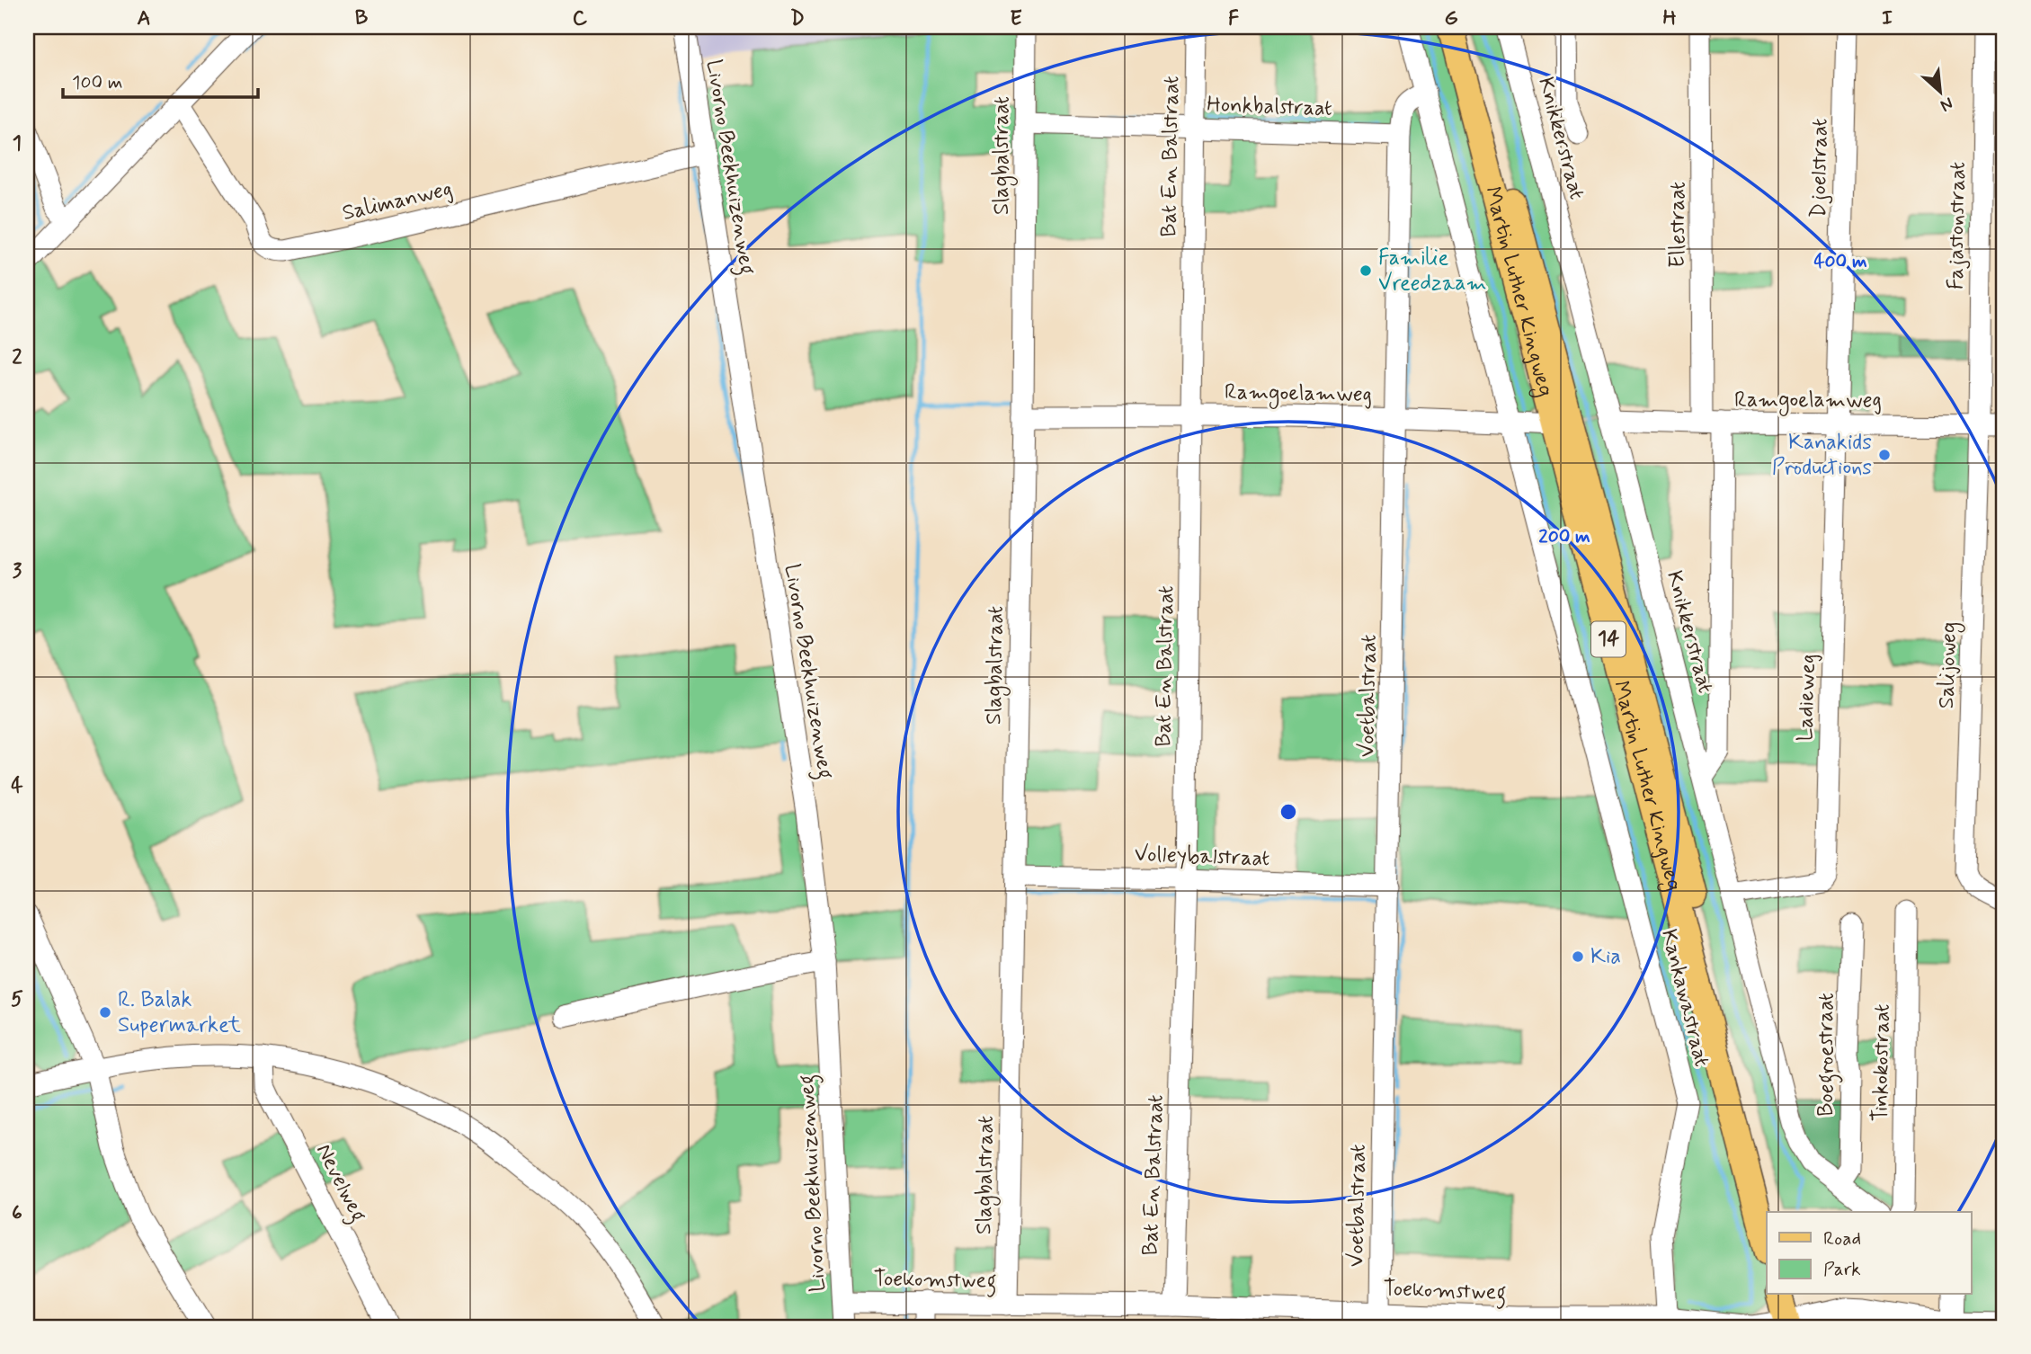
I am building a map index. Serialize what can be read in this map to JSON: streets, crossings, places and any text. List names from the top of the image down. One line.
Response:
{"streets":{"main road":["Martin Luther Kingweg","14"],"street":["Honkbalstraat","Knikkerstraat","Slagbalstraat","Bat En Balstraat","Livorno Beekhuizenweg","Djoelstraat","Salimanweg","Ellestraat","Fajastonstraat","Ramgoelamweg","Salijoweg","Voetbalstraat","Ladieweg","Volleybalstraat","Kankawastraat","Boegroestraat","Tinkokostraat","Nevelweg","Toekomstweg"]},"crossings":[["Honkbalstraat","Slagbalstraat"],["Honkbalstraat","Bat En Balstraat"],["Honkbalstraat","Voetbalstraat"],["Knikkerstraat","Ellestraat"],["Knikkerstraat","Ramgoelamweg"],["Knikkerstraat","Ladieweg"],["Knikkerstraat","Boegroestraat"],["Slagbalstraat","Ramgoelamweg"],["Slagbalstraat","Volleybalstraat"],["Slagbalstraat","Toekomstweg"],["Bat En Balstraat","Ramgoelamweg"],["Bat En Balstraat","Volleybalstraat"],["Bat En Balstraat","Toekomstweg"],["Livorno Beekhuizenweg","Salimanweg"],["Livorno Beekhuizenweg","Toekomstweg"],["Djoelstraat","Ramgoelamweg"],["Djoelstraat","Ladieweg"],["Ellestraat","Ramgoelamweg"],["Fajastonstraat","Ramgoelamweg"],["Fajastonstraat","Salijoweg"],["Martin Luther Kingweg","Ramgoelamweg"],["Ramgoelamweg","Salijoweg"],["Ramgoelamweg","Voetbalstraat"],["Ramgoelamweg","Ladieweg"],["Ramgoelamweg","Kankawastraat"],["Voetbalstraat","Volleybalstraat"],["Voetbalstraat","Kankawastraat"],["Voetbalstraat","Toekomstweg"],["Kankawastraat","Toekomstweg"]],"places":["Familie Vreedzaam","Kanakids Productions","Kia","R. Balak Supermarket"],"legend":["Road","Park"],"scale_bar":"100 m","north":"bottom right","grid":{"columns":["A","B","C","D","E","F","G","H","I"],"rows":["1","2","3","4","5","6"]},"rings":["400 m","200 m"]}
